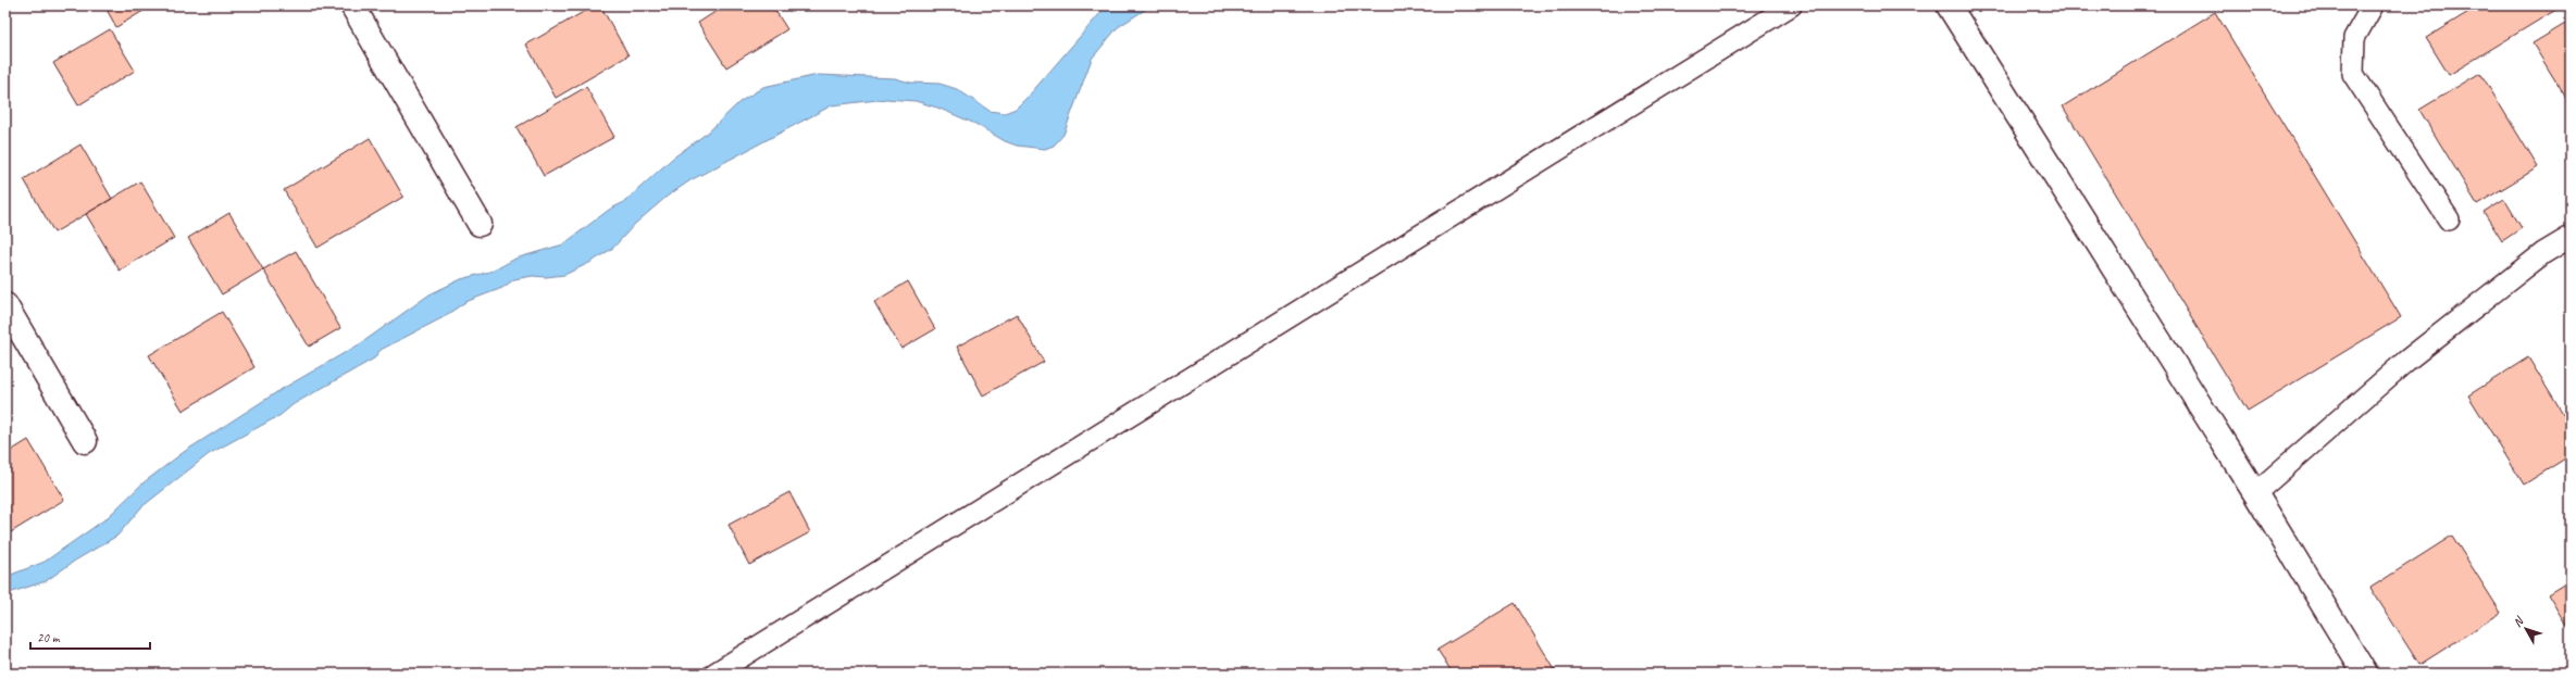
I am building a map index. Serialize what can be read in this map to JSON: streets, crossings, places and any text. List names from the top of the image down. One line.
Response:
{"scale_bar":"20 m","north":"top left"}
